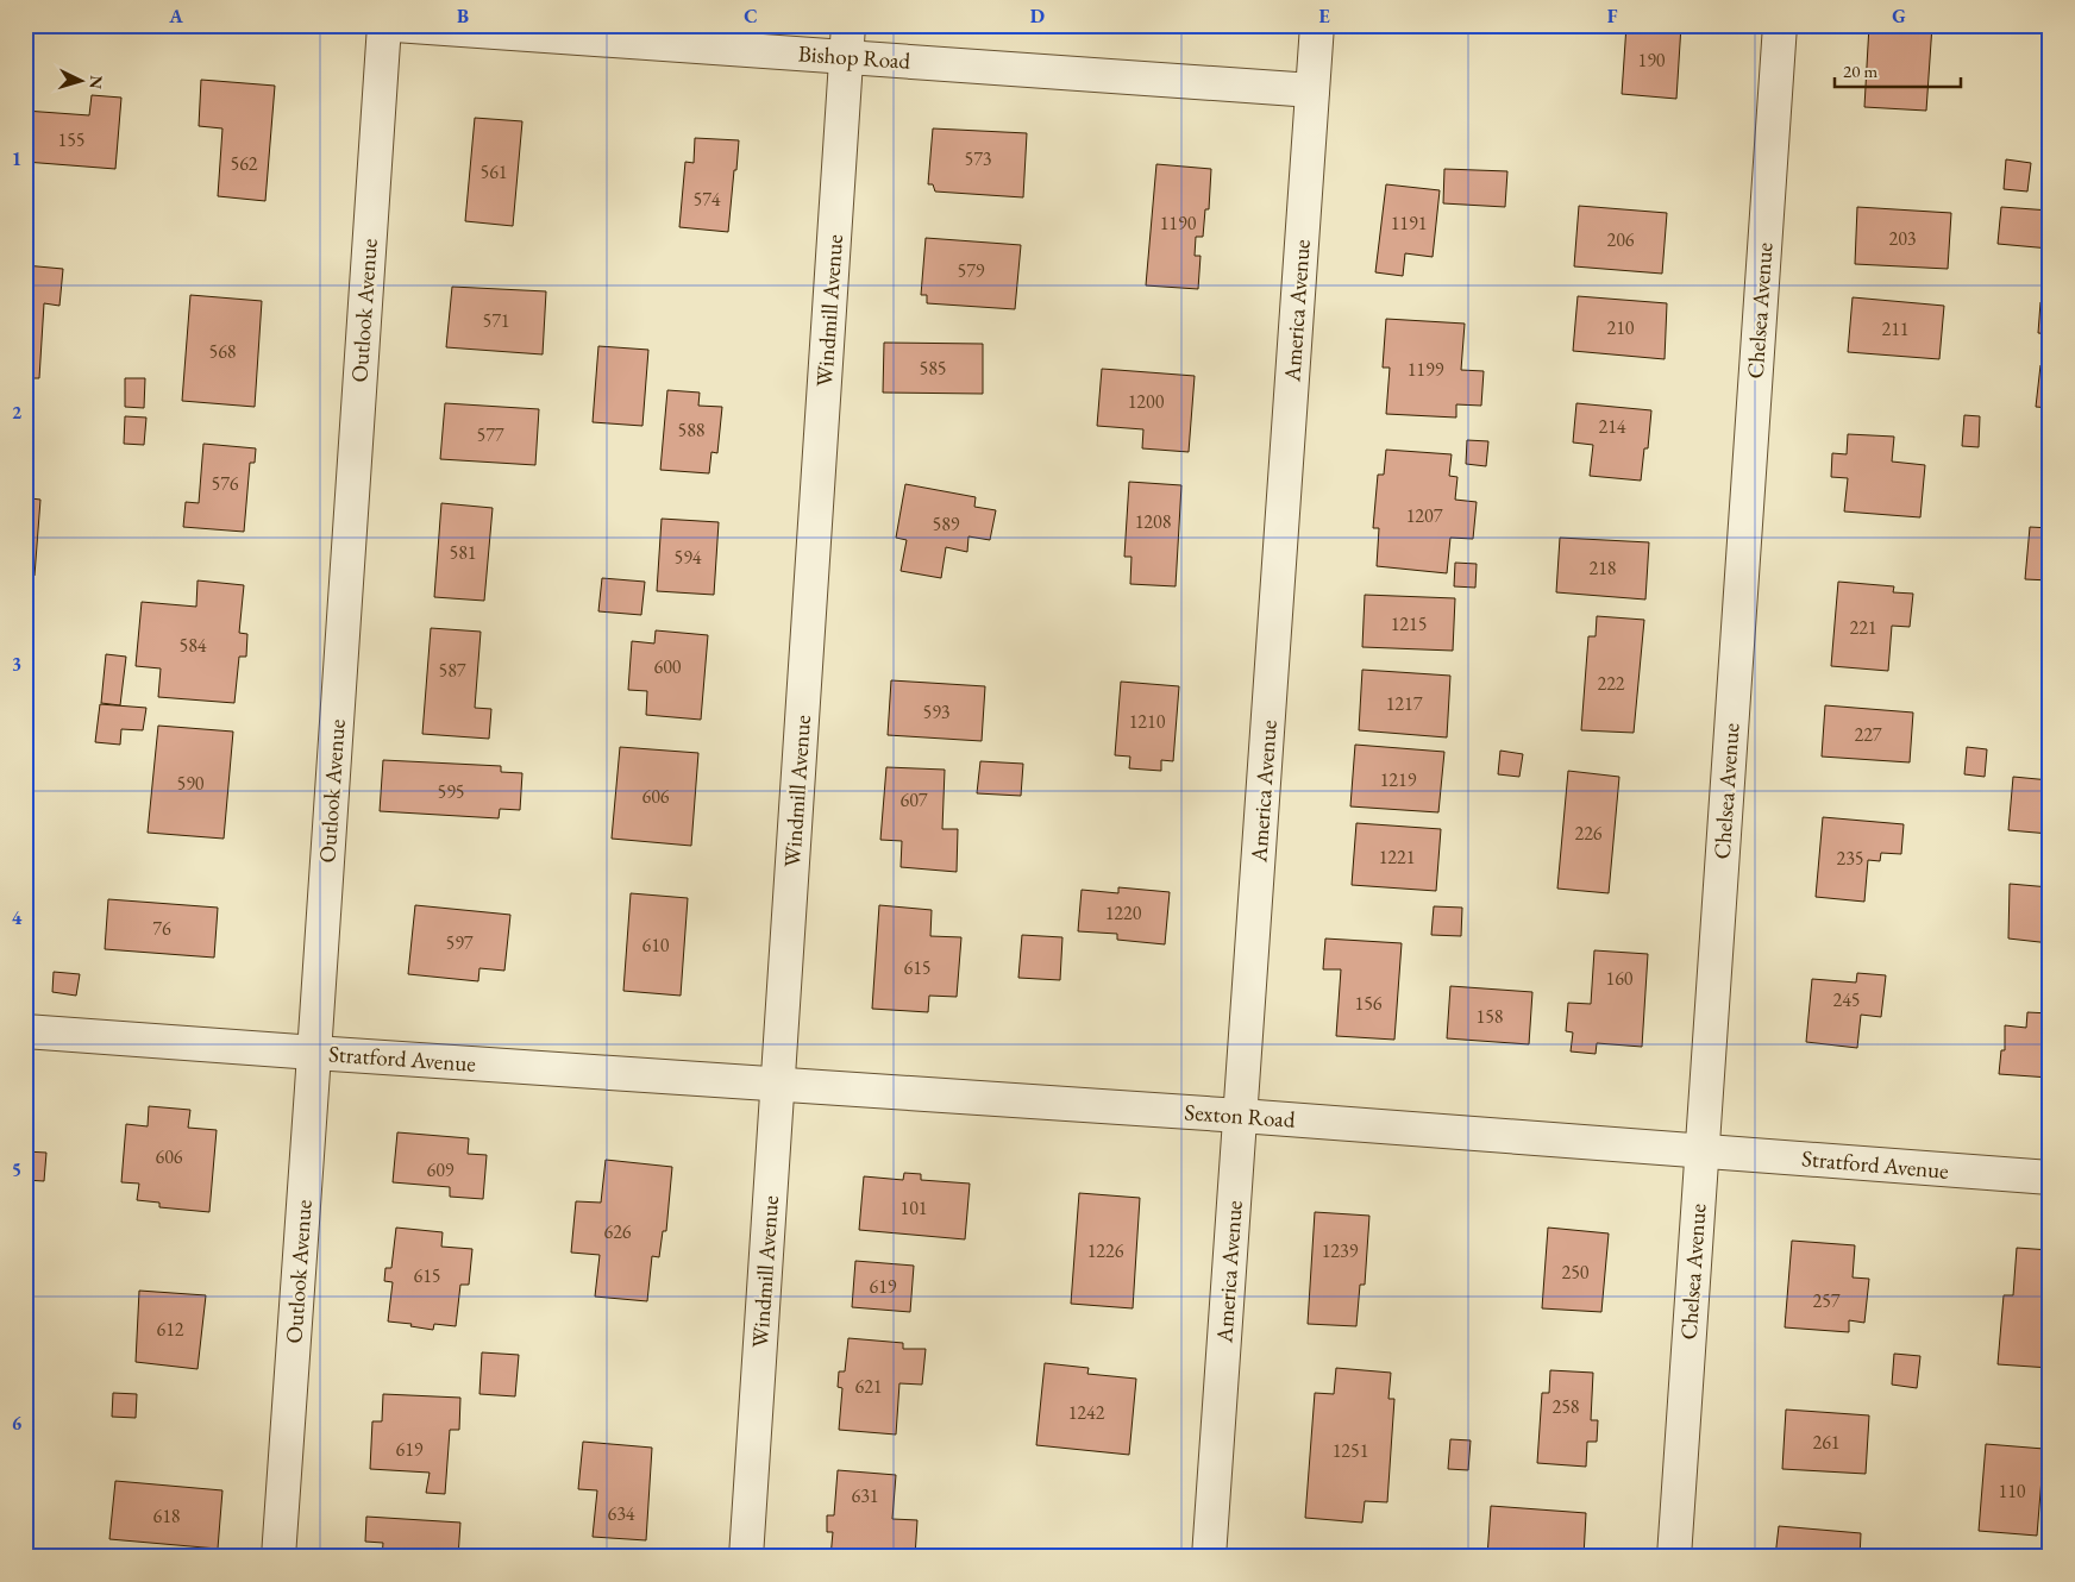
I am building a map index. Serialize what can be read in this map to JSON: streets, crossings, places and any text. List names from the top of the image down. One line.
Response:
{"streets":{"street":["Bishop Road","Outlook Avenue","Windmill Avenue","America Avenue","Chelsea Avenue","Stratford Avenue","Sexton Road"]},"crossings":[["Bishop Road","Windmill Avenue"],["Bishop Road","America Avenue"],["Outlook Avenue","Stratford Avenue"],["Windmill Avenue","Stratford Avenue"],["Windmill Avenue","Sexton Road"],["America Avenue","Sexton Road"],["Chelsea Avenue","Stratford Avenue"],["Chelsea Avenue","Sexton Road"],["Stratford Avenue","Sexton Road"]],"house_numbers":["190","155","573","562","561","574","1190","1191","203","206","579","571","210","211","568","585","1199","1200","214","588","577","576","1207","1208","589","581","594","218","1215","221","584","600","587","222","1217","593","1210","227","1219","590","595","606","607","226","1221","235","1220","76","597","610","615","160","245","156","158","606","609","101","626","1226","1239","250","615","619","257","612","621","258","1242","261","619","1251","110","631","634","618"],"scale_bar":"20 m","north":"right","grid":{"columns":["A","B","C","D","E","F","G"],"rows":["1","2","3","4","5","6"]}}
